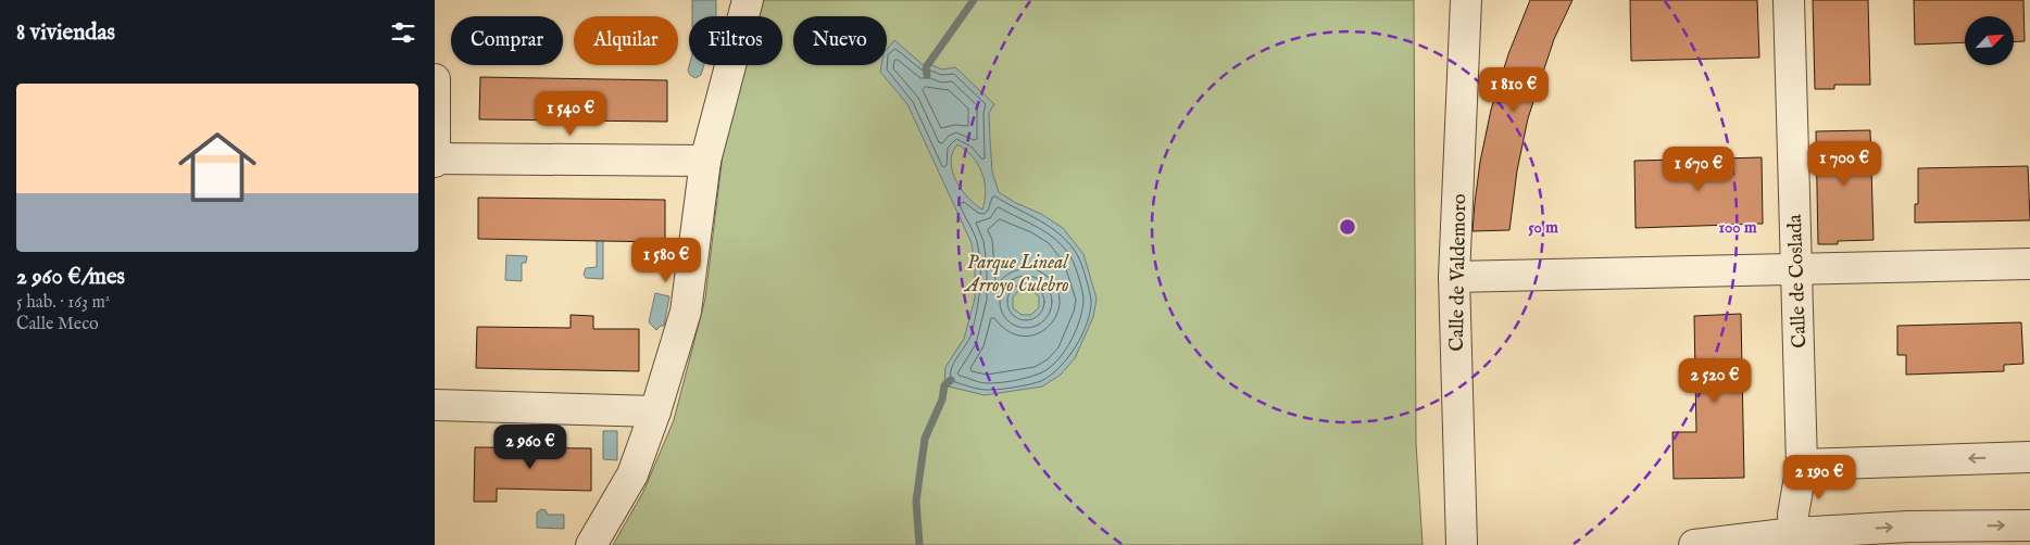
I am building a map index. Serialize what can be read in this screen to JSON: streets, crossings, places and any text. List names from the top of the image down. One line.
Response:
{"streets":{"street":["Calle de Valdemoro","Calle de Coslada"]},"parks":["Parque Lineal Arroyo Culebro"],"north":"top right","page":{"heading":"8 viviendas","chip":["Comprar","Alquilar","Filtros","Nuevo"],"list":[{"name":"2 960 €/mes","note":"5 hab. · 163 m² · Calle Meco"}],"price":["1 810 €","1 540 €","1 700 €","1 670 €","1 580 €","2 520 €","2 960 €","2 190 €"]},"rings":["50 m","100 m"]}
